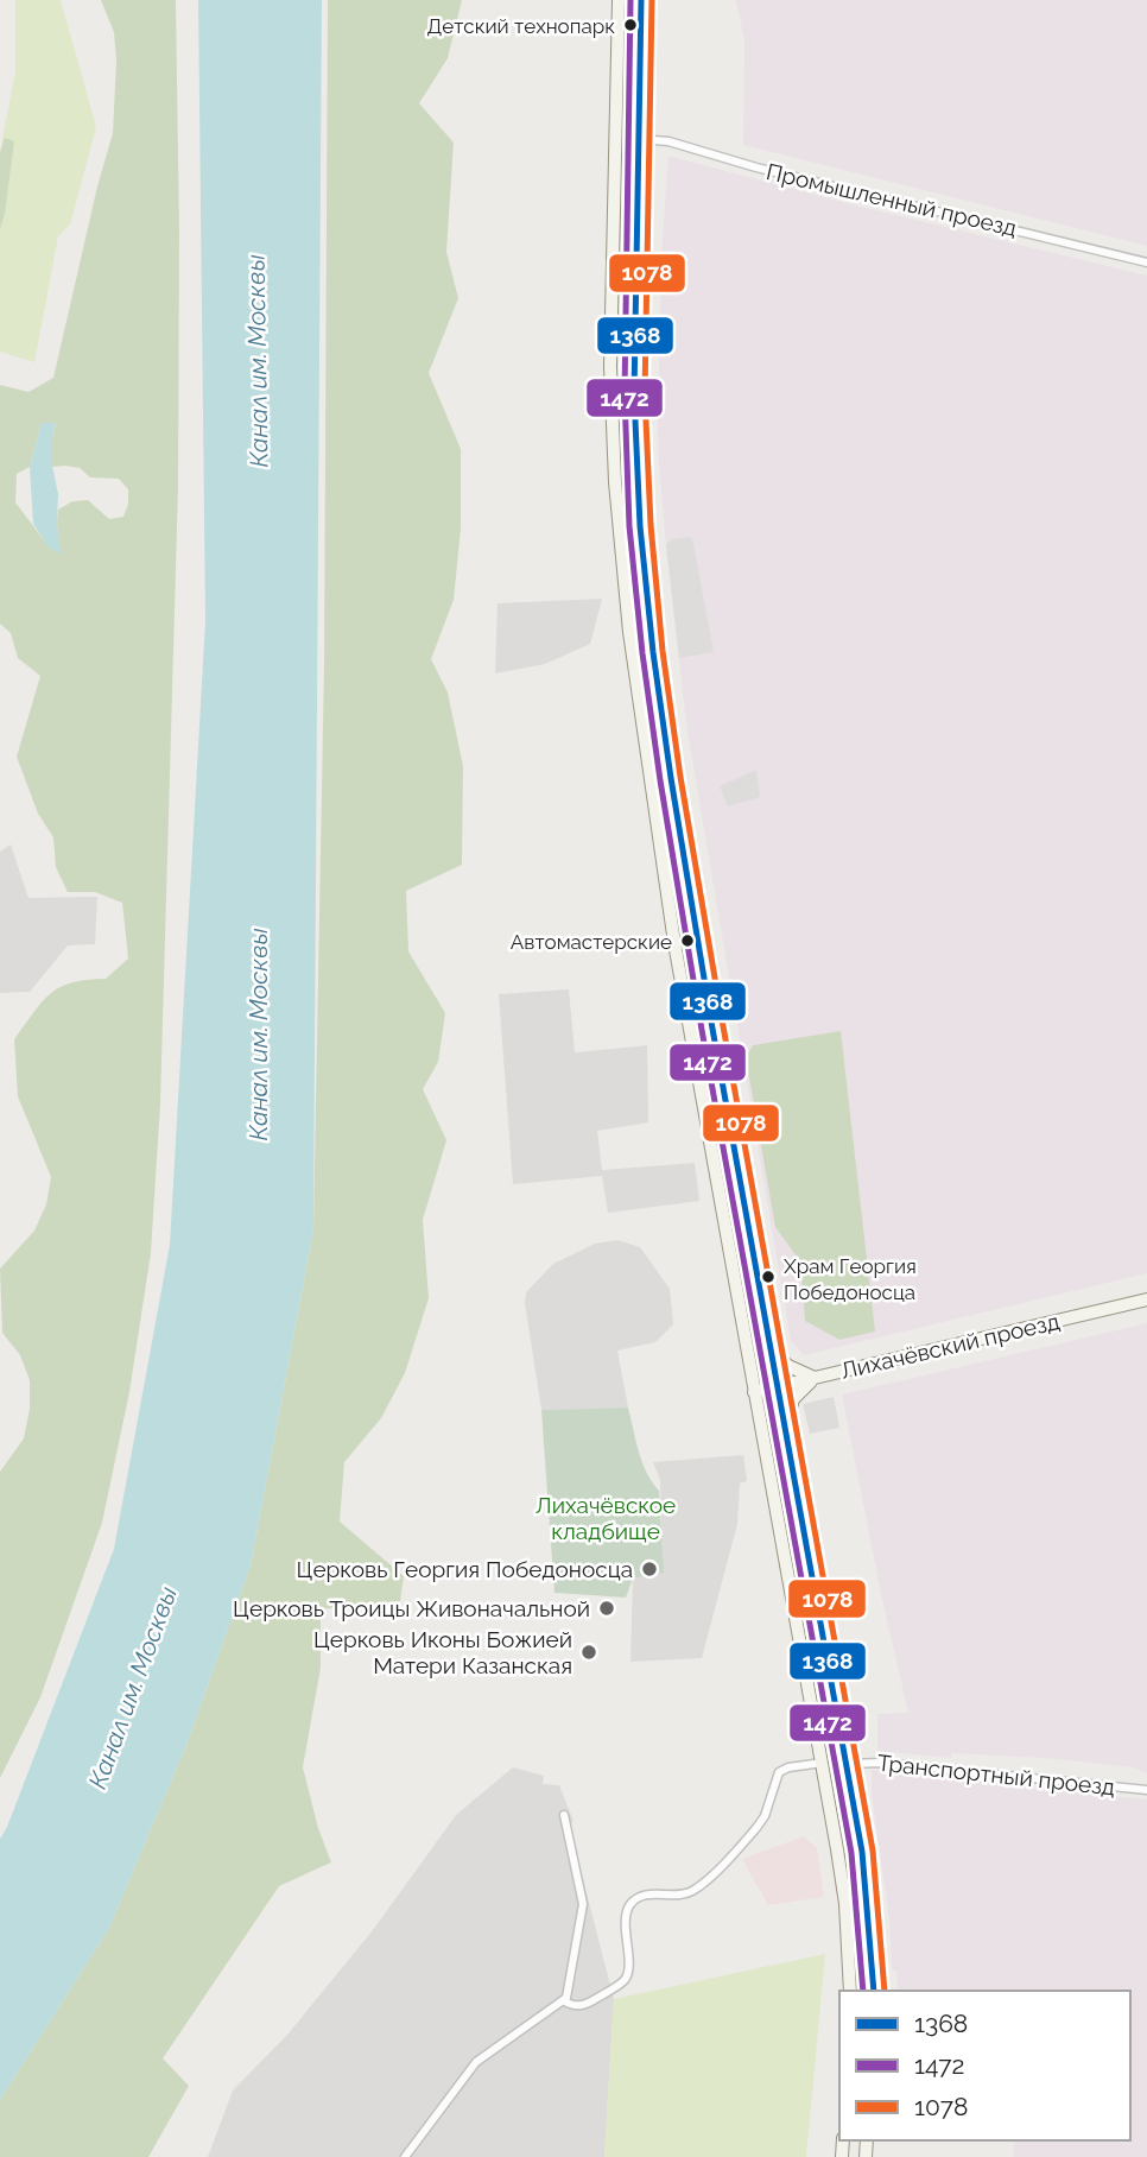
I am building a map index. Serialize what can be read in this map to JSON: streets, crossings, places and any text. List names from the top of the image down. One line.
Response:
{"streets":{"main road":["Лихачёвский проезд"],"street":["Промышленный проезд","Транспортный проезд"]},"water":["Канал им. Москвы"],"parks":["Лихачёвское кладбище"],"places":["Детский технопарк","Автомастерские","Храм Георгия Победоносца","Церковь Георгия Победоносца","Церковь Троицы Живоначальной","Церковь Иконы Божией Матери Казанская"],"lines":["transit line 1368","transit line 1472","transit line 1078"],"legend":["1368","1472","1078"]}
